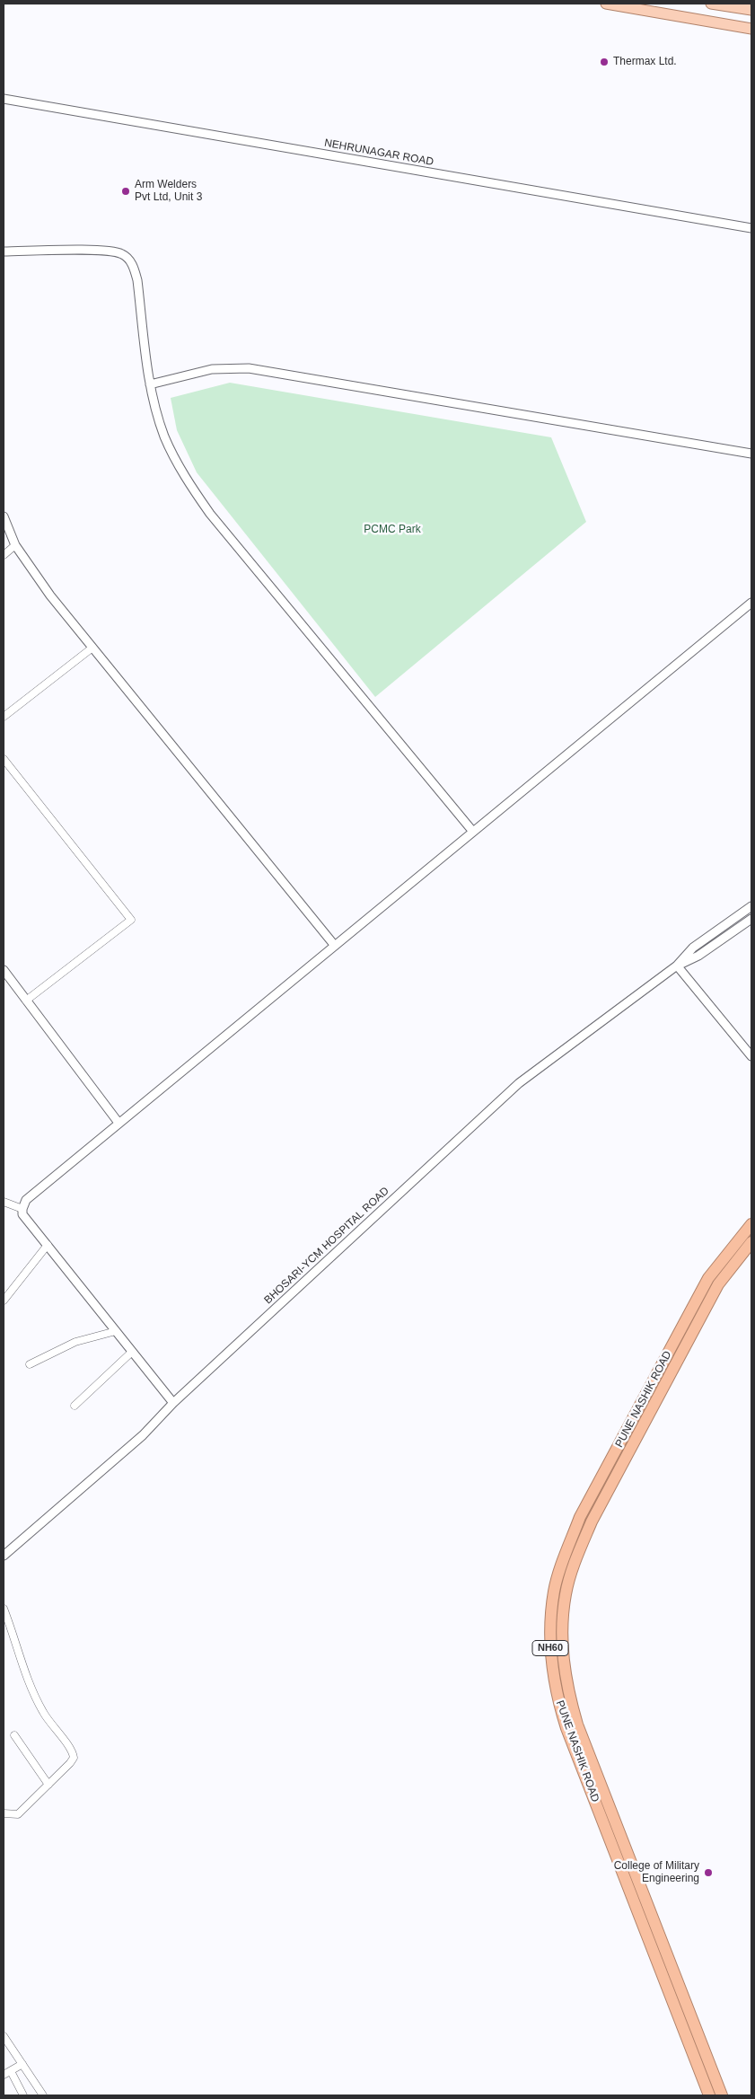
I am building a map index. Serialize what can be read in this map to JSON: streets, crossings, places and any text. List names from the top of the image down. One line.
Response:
{"streets":{"highway":["PUNE NASHIK ROAD","NH60"],"street":["NEHRUNAGAR ROAD","BHOSARI-YCM HOSPITAL ROAD"]},"parks":["PCMC Park"],"places":["Thermax Ltd.","Arm Welders Pvt Ltd, Unit 3","College of Military Engineering"]}
